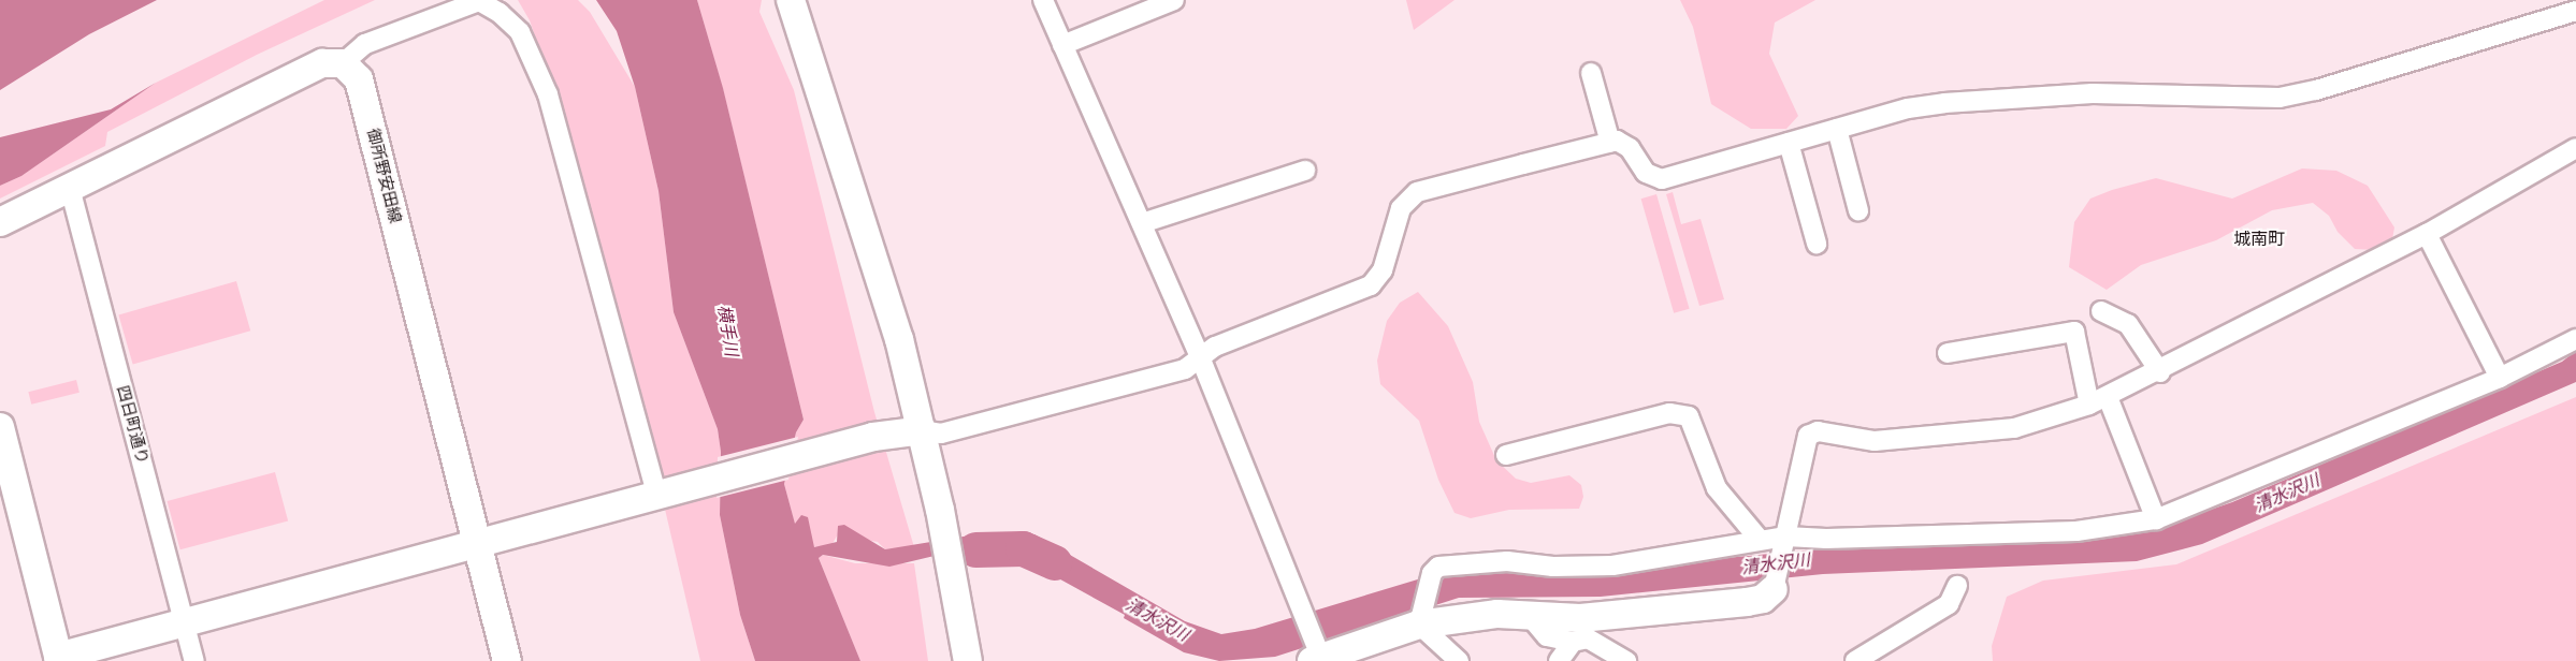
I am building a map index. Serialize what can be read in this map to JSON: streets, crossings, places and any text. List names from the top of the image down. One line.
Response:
{"streets":{"street":["御所野安田線","四日町通り"]},"districts":["城南町"],"water":["横手川","清水沢川"]}
